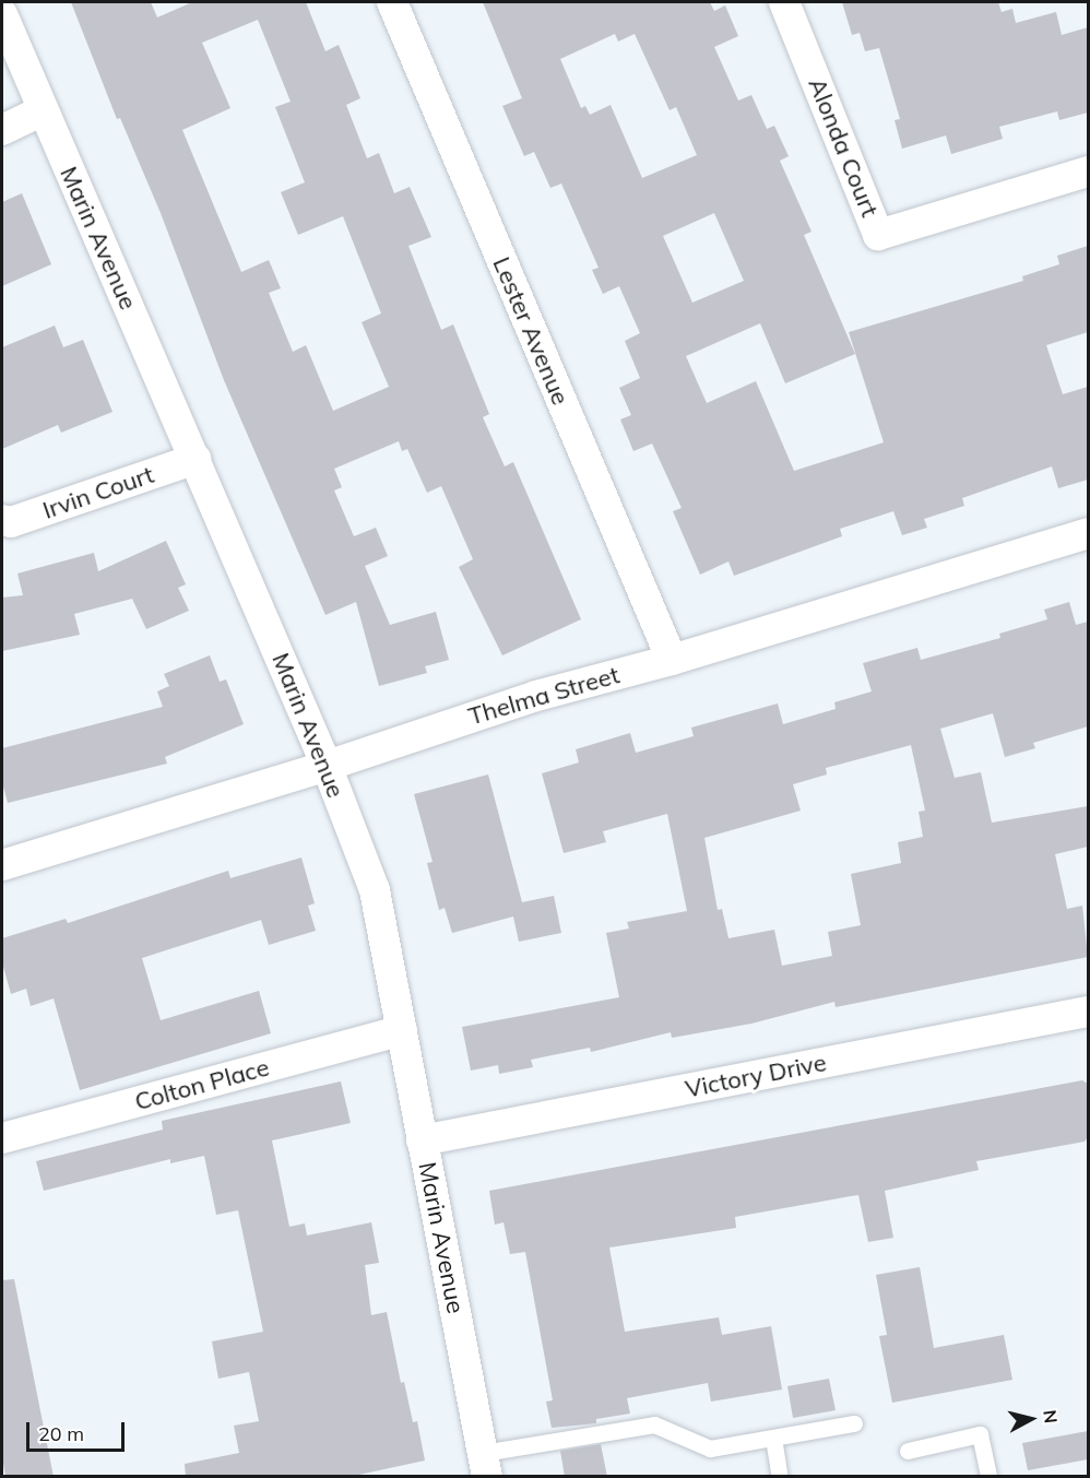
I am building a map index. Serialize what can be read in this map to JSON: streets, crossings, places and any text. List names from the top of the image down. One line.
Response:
{"streets":{"street":["Alonda Court","Marin Avenue","Lester Avenue","Irvin Court","Thelma Street","Victory Drive","Colton Place"]},"crossings":[["Marin Avenue","Irvin Court"],["Marin Avenue","Thelma Street"],["Marin Avenue","Victory Drive"],["Marin Avenue","Colton Place"],["Lester Avenue","Thelma Street"]],"scale_bar":"20 m","north":"right"}
